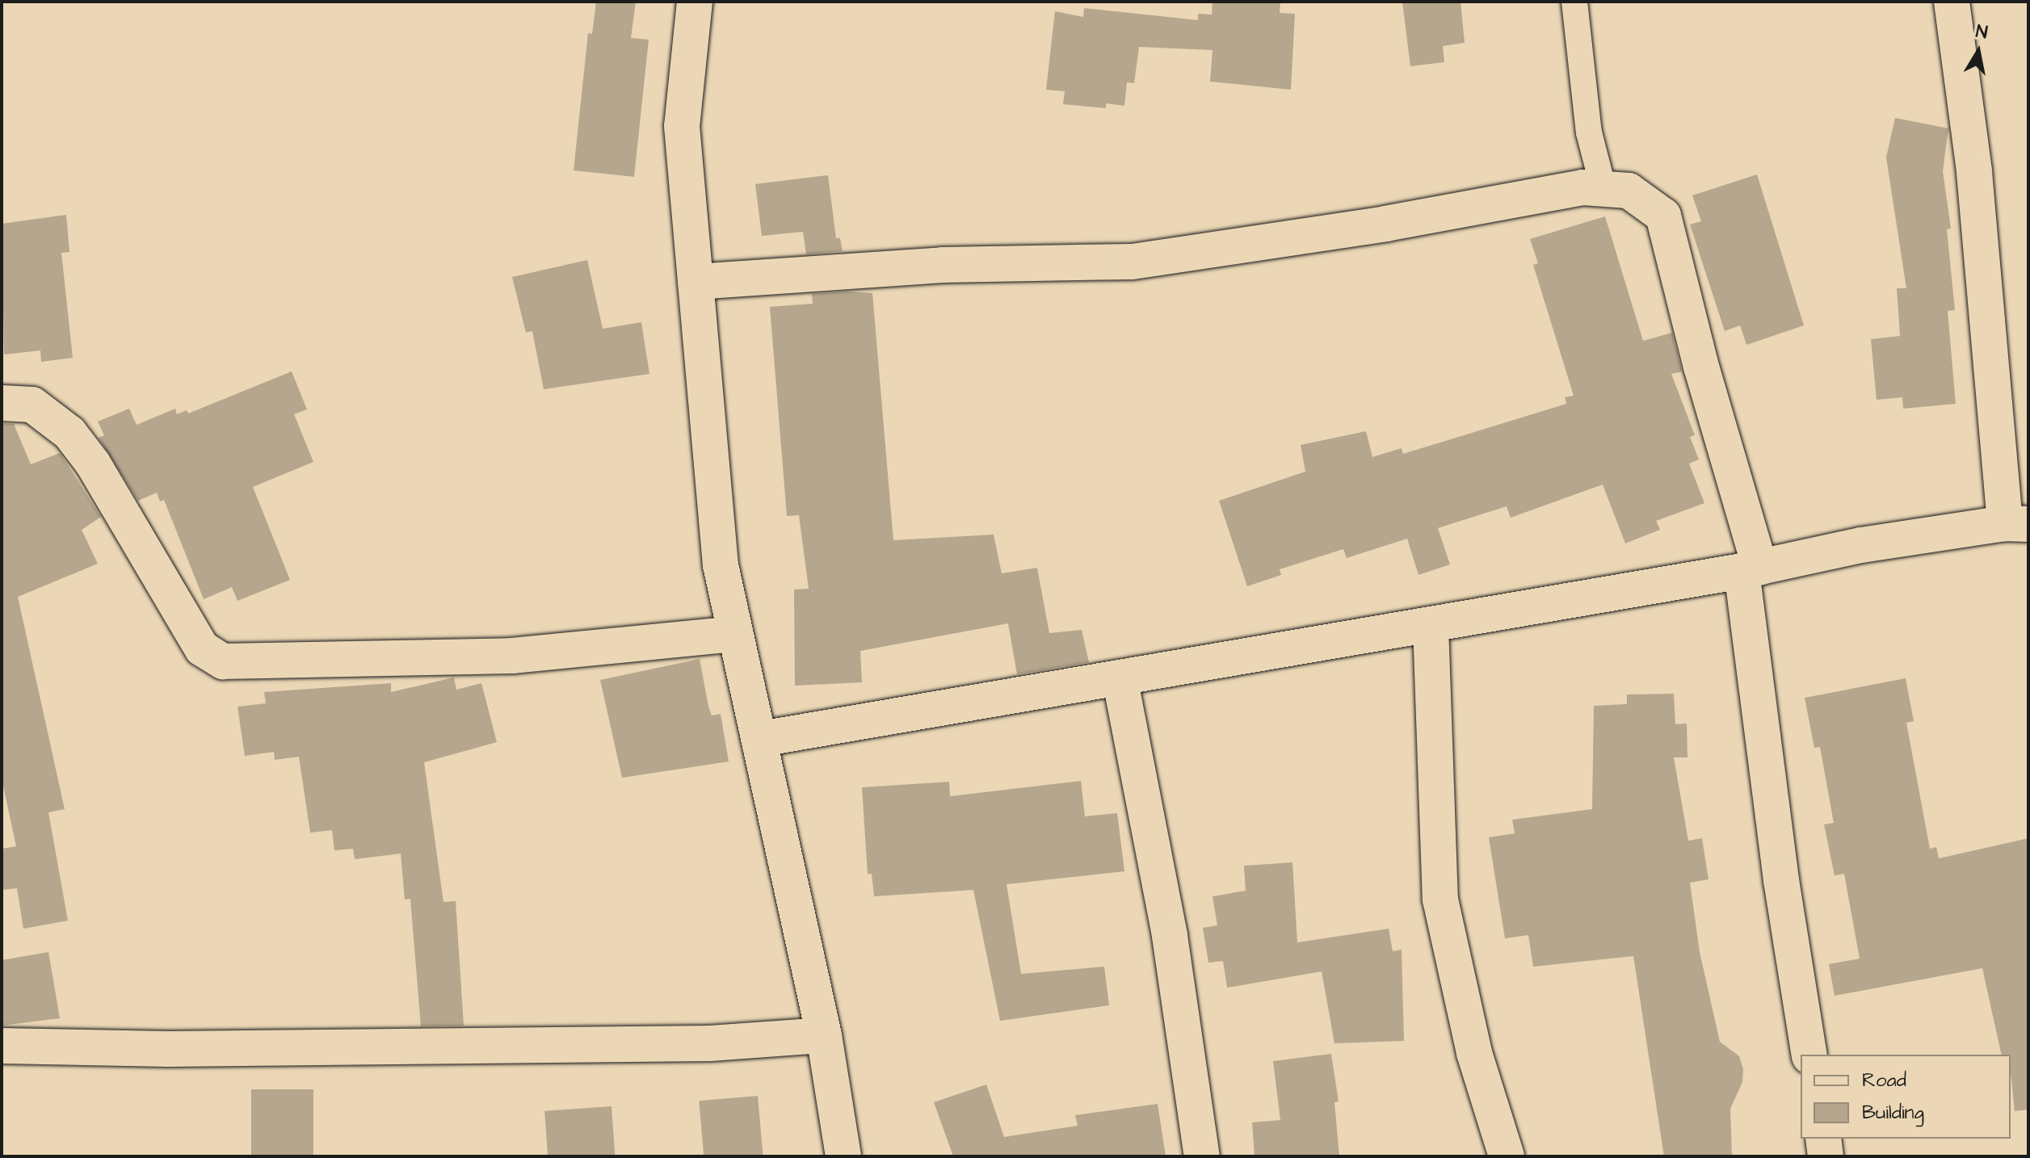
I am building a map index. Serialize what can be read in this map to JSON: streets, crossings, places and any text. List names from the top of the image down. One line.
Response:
{"legend":["Road","Building"],"north":"top"}
